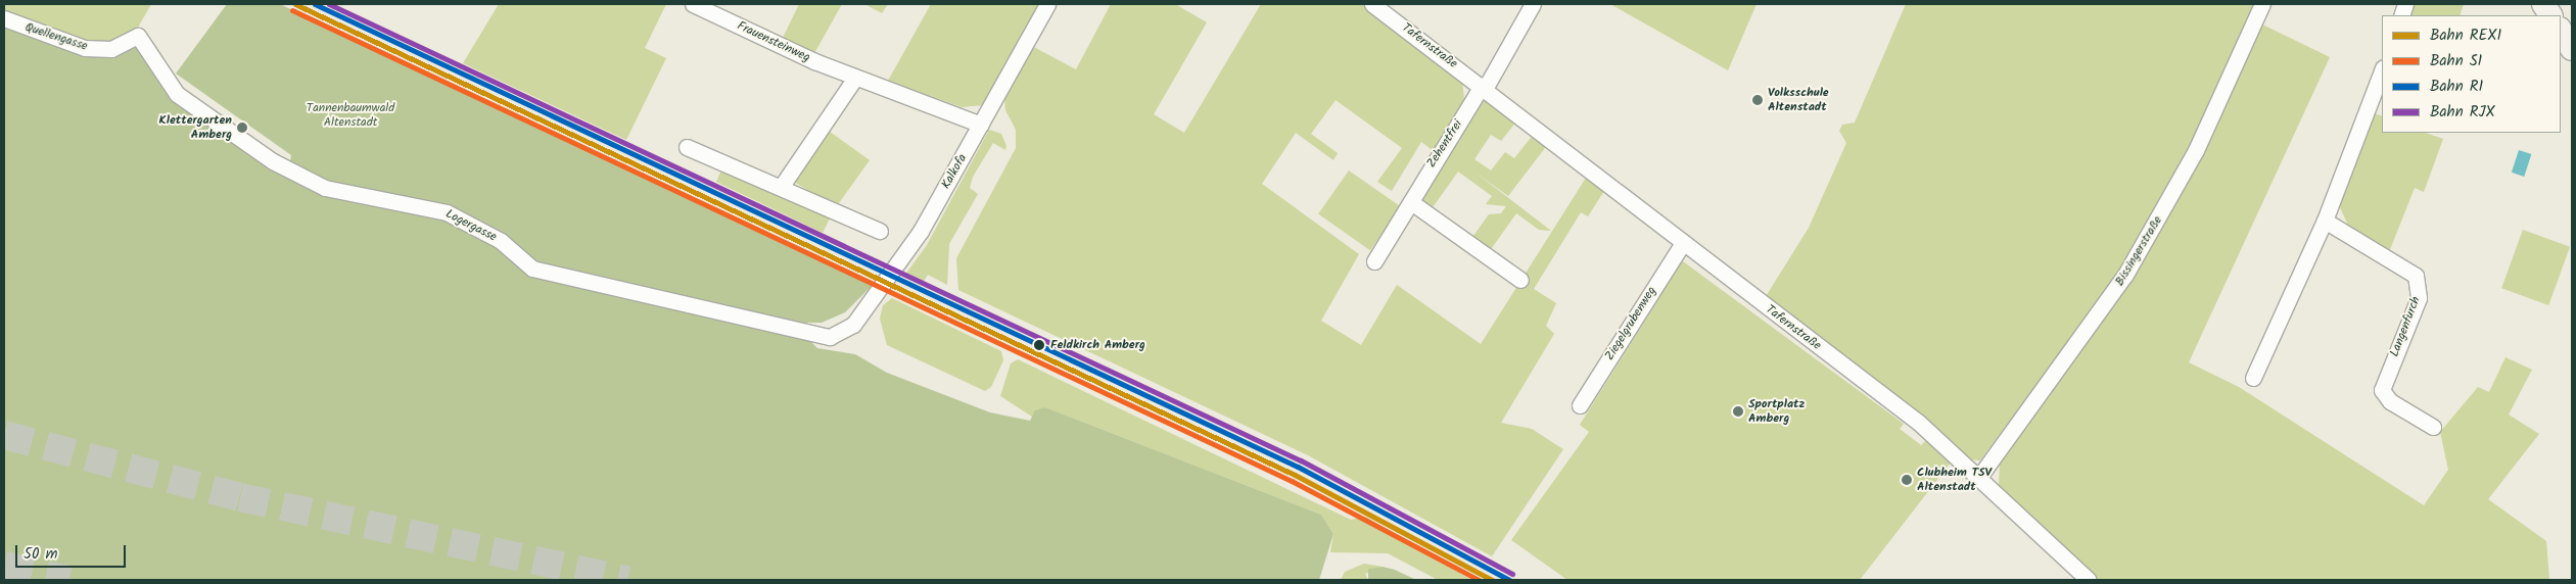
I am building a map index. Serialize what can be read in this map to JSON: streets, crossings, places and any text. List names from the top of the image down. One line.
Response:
{"streets":{"street":["Quellengasse","Frauensteinweg","Tafernstraße","Zehentfrei","Kalkofa","Logergasse","Bissingerstraße","Ziegelgrubenweg","Langenfurch"]},"crossings":[["Quellengasse","Logergasse"],["Frauensteinweg","Kalkofa"],["Tafernstraße","Zehentfrei"],["Tafernstraße","Bissingerstraße"],["Tafernstraße","Ziegelgrubenweg"],["Kalkofa","Logergasse"]],"parks":["Tannenbaumwald Altenstadt"],"places":["Volksschule Altenstadt","Klettergarten Amberg","Feldkirch Amberg","Sportplatz Amberg","Clubheim TSV Altenstadt"],"lines":["rail line REX1","rail line R1","rail line RJX","rail line S1"],"legend":["Bahn REX1","Bahn S1","Bahn R1","Bahn RJX"],"scale_bar":"50 m"}
